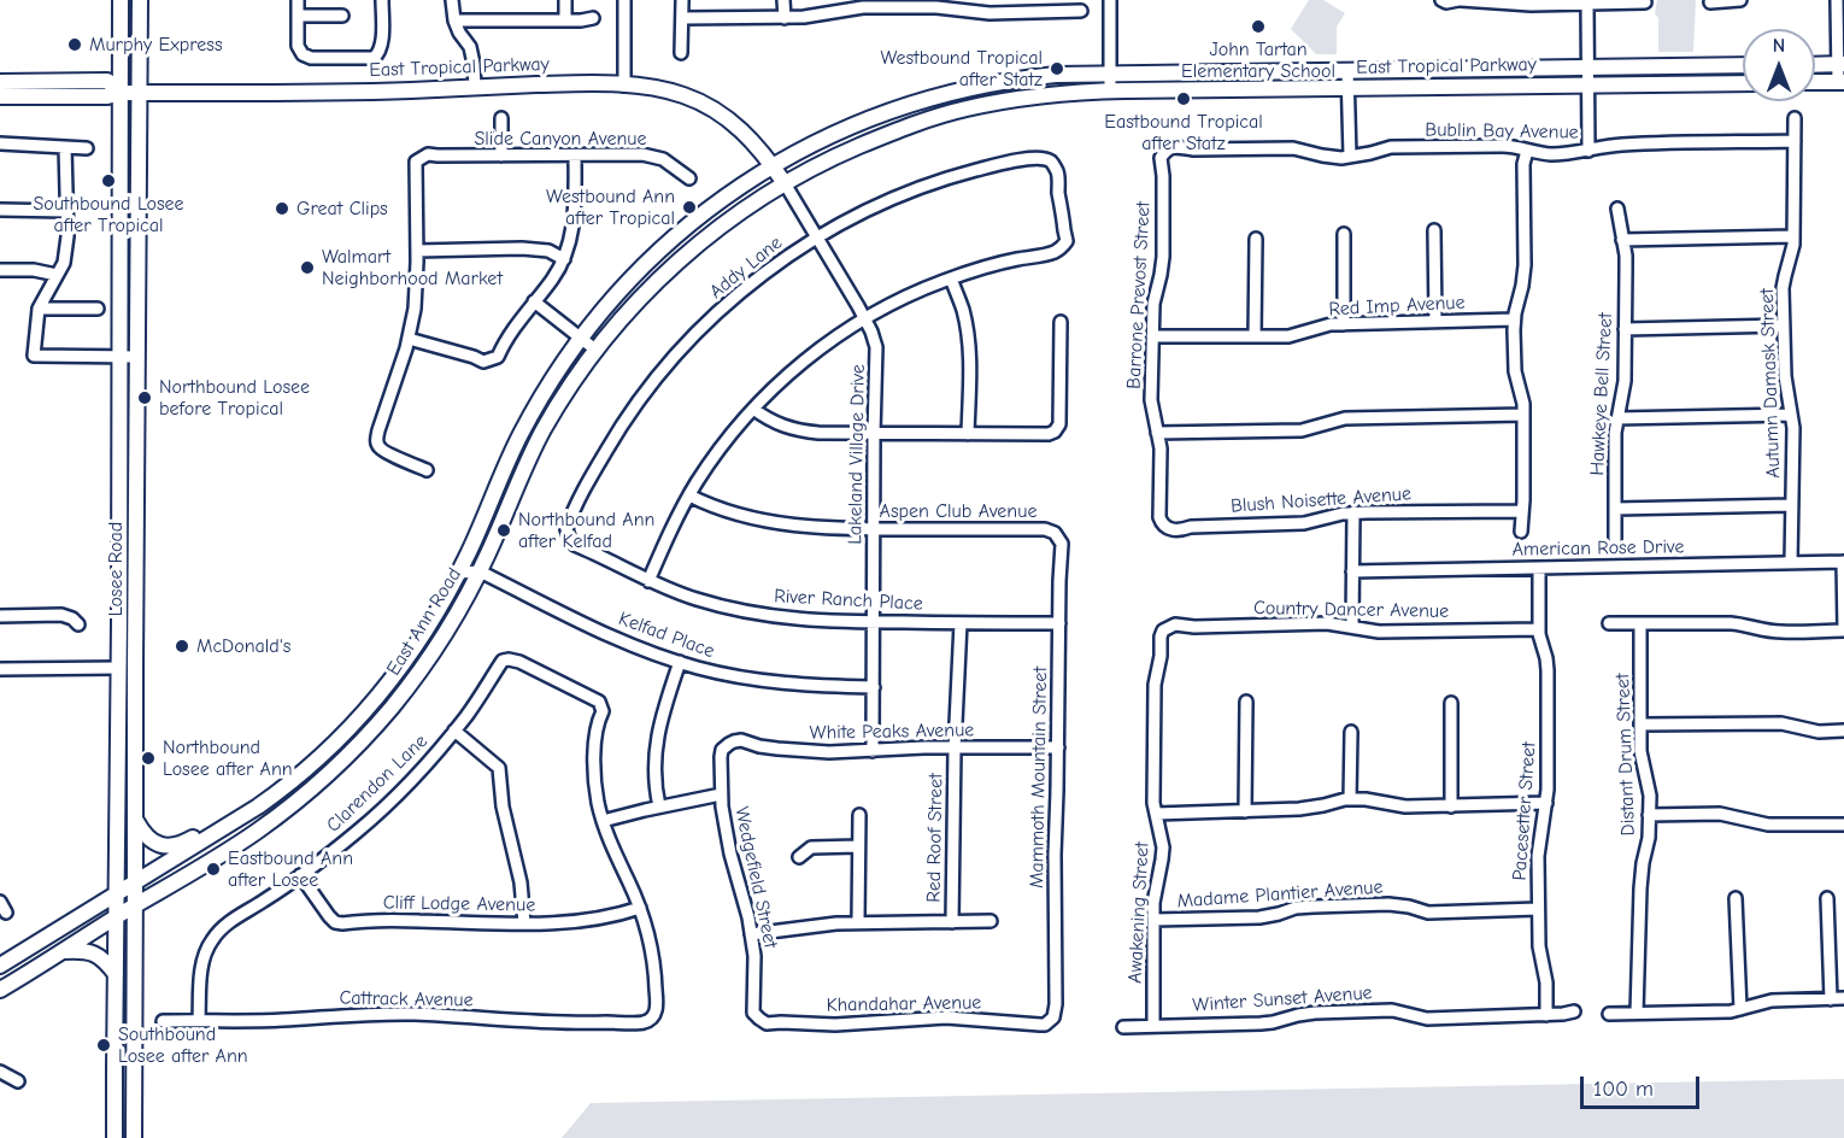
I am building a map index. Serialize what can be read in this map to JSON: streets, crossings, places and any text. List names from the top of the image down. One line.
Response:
{"streets":{"main road":["East Tropical Parkway","Losee Road","East Ann Road"],"street":["Bublin Bay Avenue","Slide Canyon Avenue","Addy Lane","Barrone Prevost Street","Red Imp Avenue","Autumn Damask Street","Hawkeye Bell Street","Lakeland Village Drive","Blush Noisette Avenue","Aspen Club Avenue","American Rose Drive","River Ranch Place","Country Dancer Avenue","Kelfad Place","White Peaks Avenue","Distant Drum Street","Mammoth Mountain Street","Clarendon Lane","Pacesetter Street","Red Roof Street","Wedgefield Street","Madame Plantier Avenue","Cliff Lodge Avenue","Awakening Street","Cattrack Avenue","Winter Sunset Avenue","Khandahar Avenue"]},"crossings":[["East Tropical Parkway","Lakeland Village Drive"],["East Tropical Parkway","Losee Road"],["East Tropical Parkway","East Ann Road"],["Bublin Bay Avenue","Barrone Prevost Street"],["Bublin Bay Avenue","Autumn Damask Street"],["Addy Lane","Lakeland Village Drive"],["Addy Lane","River Ranch Place"],["Barrone Prevost Street","Red Imp Avenue"],["Barrone Prevost Street","Blush Noisette Avenue"],["Autumn Damask Street","American Rose Drive"],["Lakeland Village Drive","Aspen Club Avenue"],["Lakeland Village Drive","River Ranch Place"],["Lakeland Village Drive","East Ann Road"],["Lakeland Village Drive","Kelfad Place"],["Lakeland Village Drive","White Peaks Avenue"],["Aspen Club Avenue","Mammoth Mountain Street"],["American Rose Drive","Pacesetter Street"],["Losee Road","East Ann Road"],["River Ranch Place","Mammoth Mountain Street"],["River Ranch Place","Red Roof Street"],["Country Dancer Avenue","Pacesetter Street"],["Country Dancer Avenue","Awakening Street"],["East Ann Road","Kelfad Place"],["White Peaks Avenue","Mammoth Mountain Street"],["White Peaks Avenue","Red Roof Street"],["White Peaks Avenue","Wedgefield Street"],["Mammoth Mountain Street","Khandahar Avenue"],["Clarendon Lane","Cliff Lodge Avenue"],["Clarendon Lane","Cattrack Avenue"],["Pacesetter Street","Madame Plantier Avenue"],["Pacesetter Street","Winter Sunset Avenue"],["Wedgefield Street","Khandahar Avenue"],["Madame Plantier Avenue","Awakening Street"],["Cliff Lodge Avenue","Cattrack Avenue"],["Awakening Street","Winter Sunset Avenue"]],"places":["John Tartan Elementary School","Murphy Express","Westbound Tropical after Statz","Eastbound Tropical after Statz","Southbound Losee after Tropical","Westbound Ann after Tropical","Great Clips","Walmart Neighborhood Market","Northbound Losee before Tropical","Northbound Ann after Kelfad","McDonald's","Northbound Losee after Ann","Eastbound Ann after Losee","Southbound Losee after Ann"],"scale_bar":"100 m","north":"top"}
